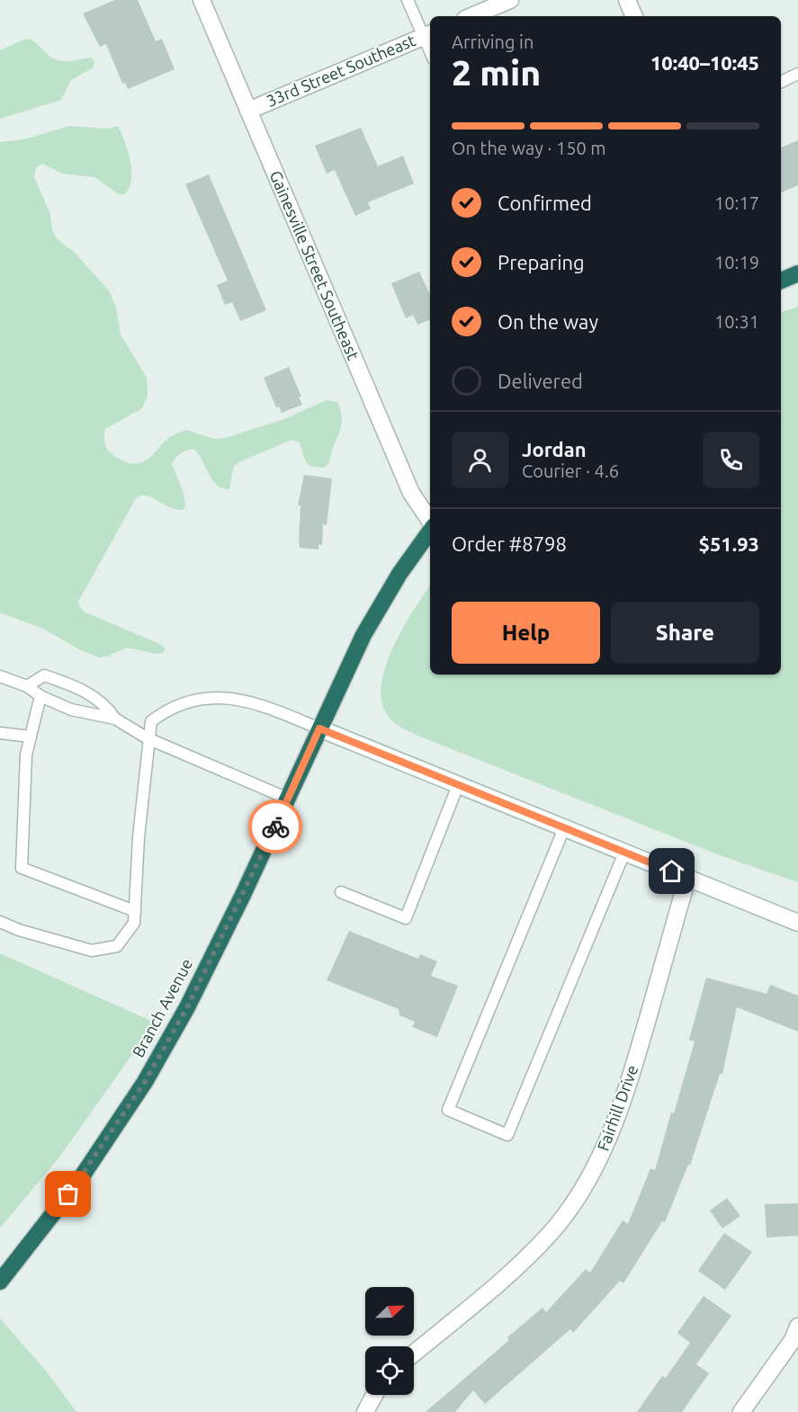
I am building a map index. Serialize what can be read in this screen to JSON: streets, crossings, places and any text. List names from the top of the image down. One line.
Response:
{"streets":{"highway":["Branch Avenue"],"street":["33rd Street Southeast","Gainesville Street Southeast","Fairhill Drive"]},"crossings":[["33rd Street Southeast","Gainesville Street Southeast"]],"north":"top right","page":{"heading":["2 min","Arriving in","10:40–10:45"],"panel":["Jordan","Courier · 4.6","Order #8798","$51.93"],"bar":"On the way · 150 m","list":[["Confirmed","10:17"],["Preparing","10:19"],["On the way","10:31"],"Delivered"],"buttons":["Help","Share"]}}
